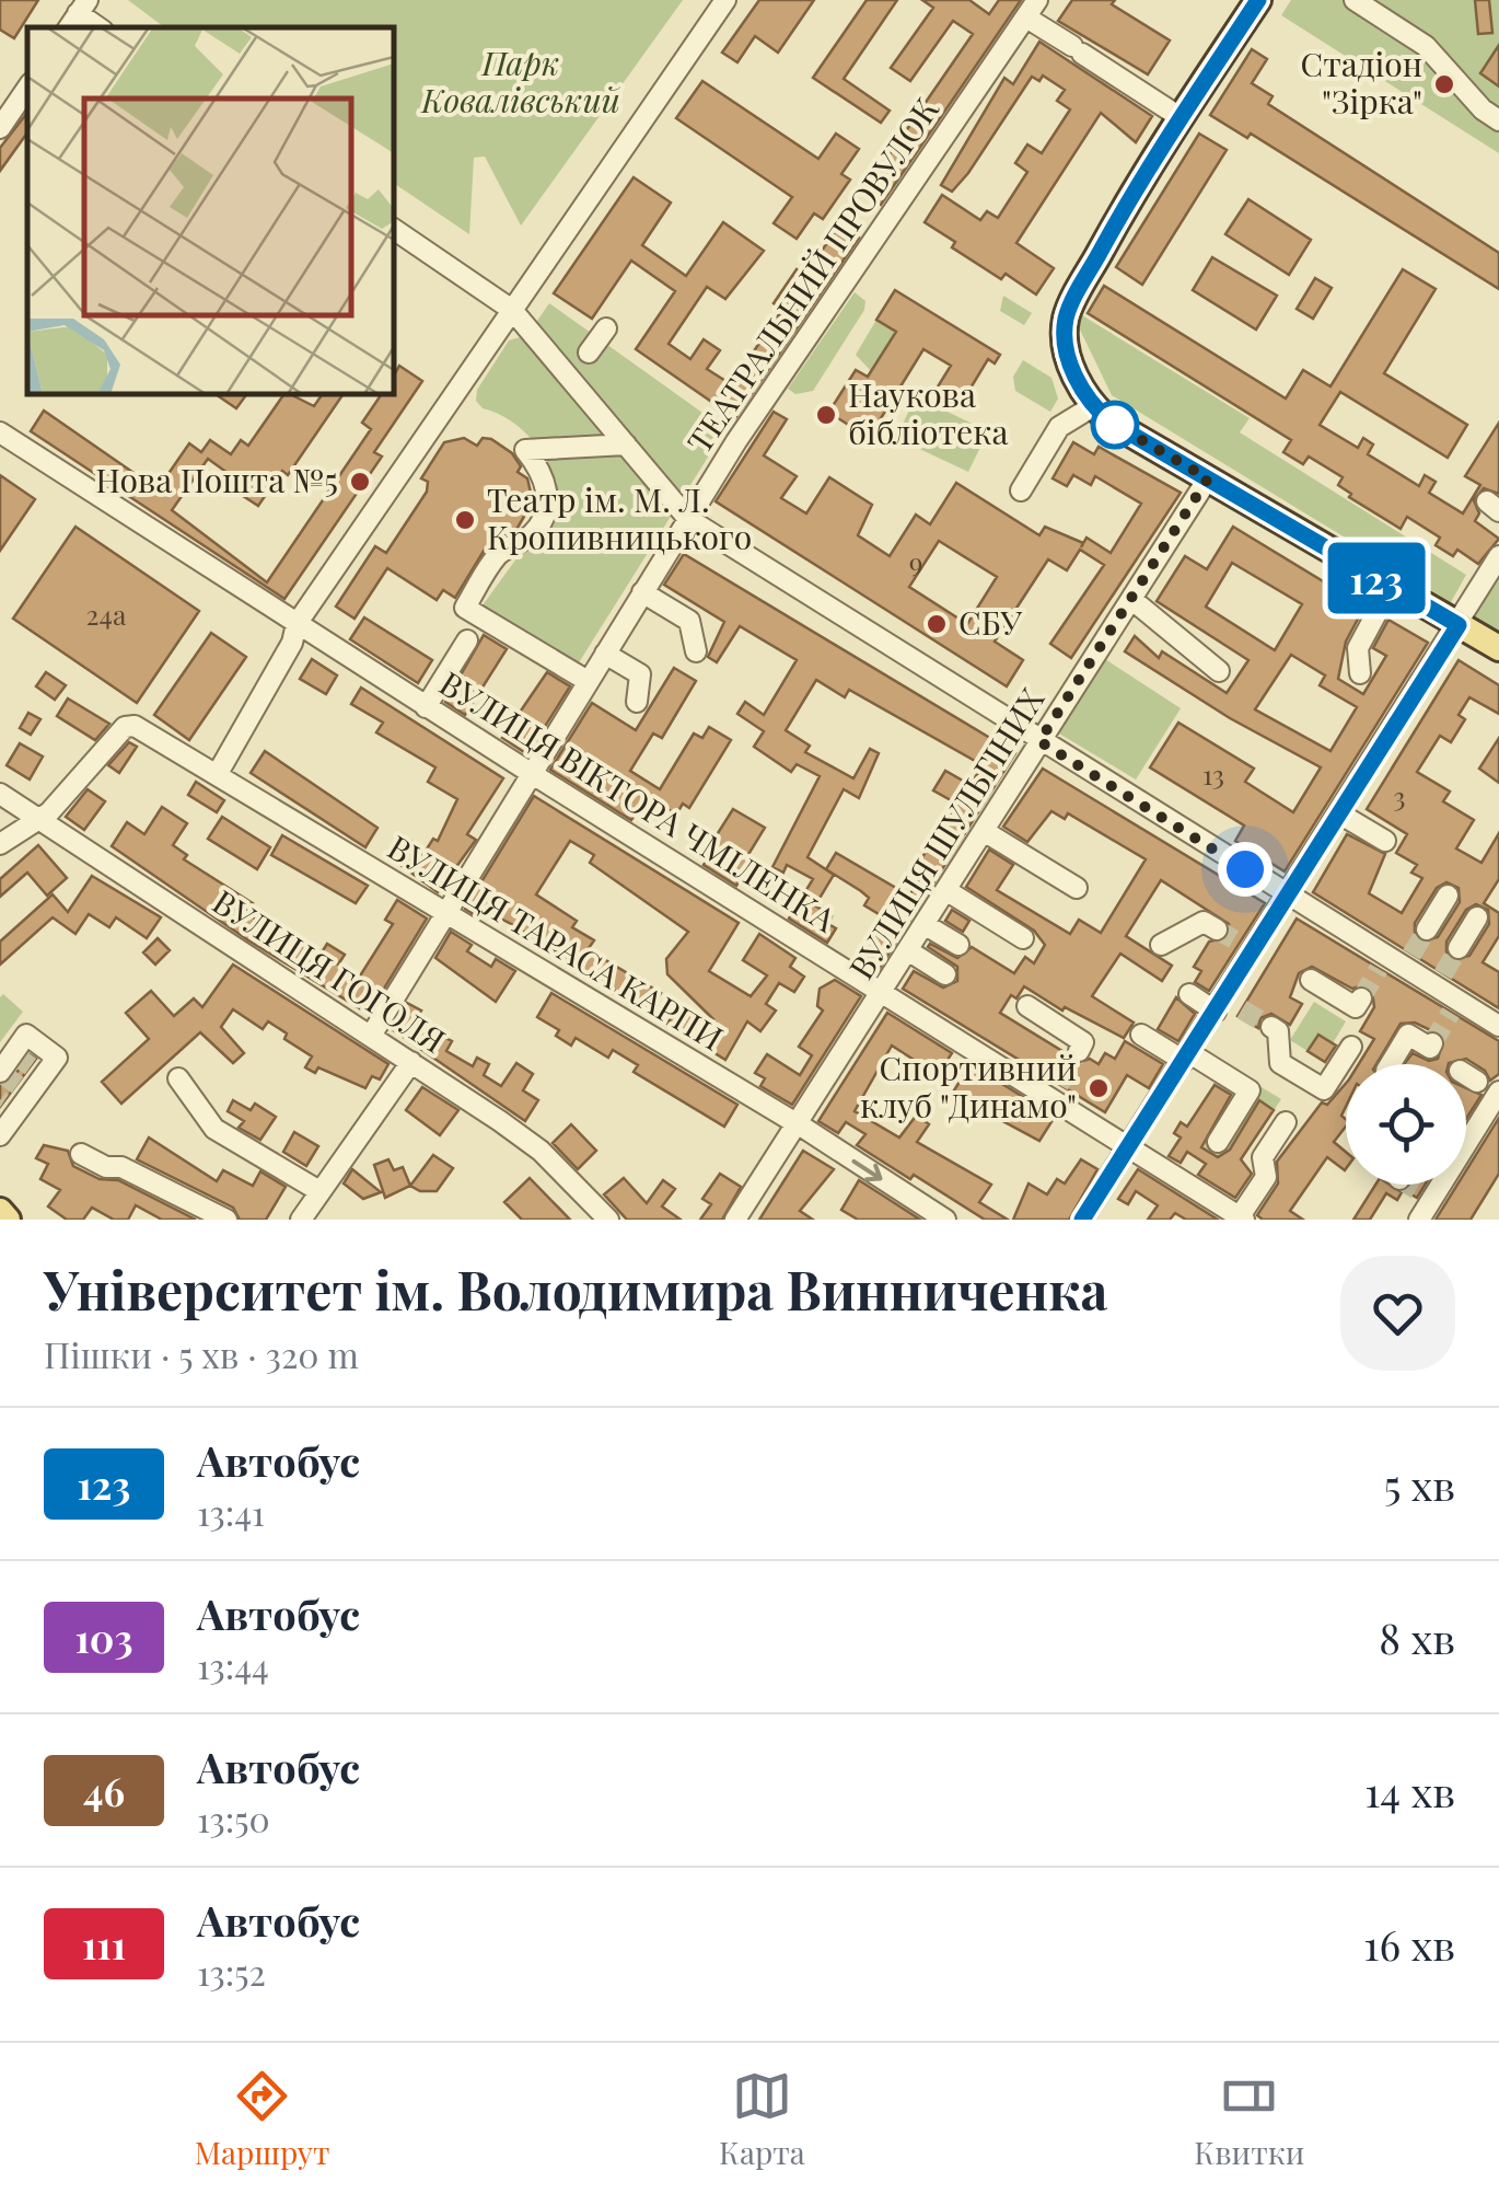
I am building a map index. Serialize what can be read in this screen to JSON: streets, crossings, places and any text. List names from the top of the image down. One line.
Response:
{"streets":{"street":["ТЕАТРАЛЬНИЙ ПРОВУЛОК","ВУЛИЦЯ ВІКТОРА ЧМІЛЕНКА","ВУЛИЦЯ ШУЛЬГІНИХ","ВУЛИЦЯ ТАРАСА КАРПИ","ВУЛИЦЯ ГОГОЛЯ"]},"crossings":[["ТЕАТРАЛЬНИЙ ПРОВУЛОК","ВУЛИЦЯ ВІКТОРА ЧМІЛЕНКА"],["ТЕАТРАЛЬНИЙ ПРОВУЛОК","ВУЛИЦЯ ТАРАСА КАРПИ"],["ТЕАТРАЛЬНИЙ ПРОВУЛОК","ВУЛИЦЯ ГОГОЛЯ"],["ВУЛИЦЯ ВІКТОРА ЧМІЛЕНКА","ВУЛИЦЯ ШУЛЬГІНИХ"],["ВУЛИЦЯ ШУЛЬГІНИХ","ВУЛИЦЯ ТАРАСА КАРПИ"],["ВУЛИЦЯ ТАРАСА КАРПИ","ВУЛИЦЯ ГОГОЛЯ"]],"parks":["Парк Ковалівський"],"places":["Стадіон \"Зірка\"","Наукова бібліотека","Нова Пошта №5","Театр ім. М. Л. Кропивницького","СБУ","Спортивний клуб \"Динамо\""],"lines":["bus line 123"],"house_numbers":["9","24а","13","3"],"page":{"on_map":"123","heading":["Університет ім. Володимира Винниченка","Пішки · 5 хв · 320 m"],"list":[{"mark":"123","name":"Автобус","note":"13:41","value":"5 хв"},{"mark":"103","name":"Автобус","note":"13:44","value":"8 хв"},{"mark":"46","name":"Автобус","note":"13:50","value":"14 хв"},{"mark":"111","name":"Автобус","note":"13:52","value":"16 хв"}],"tabs":["Маршрут","Карта","Квитки"]}}
